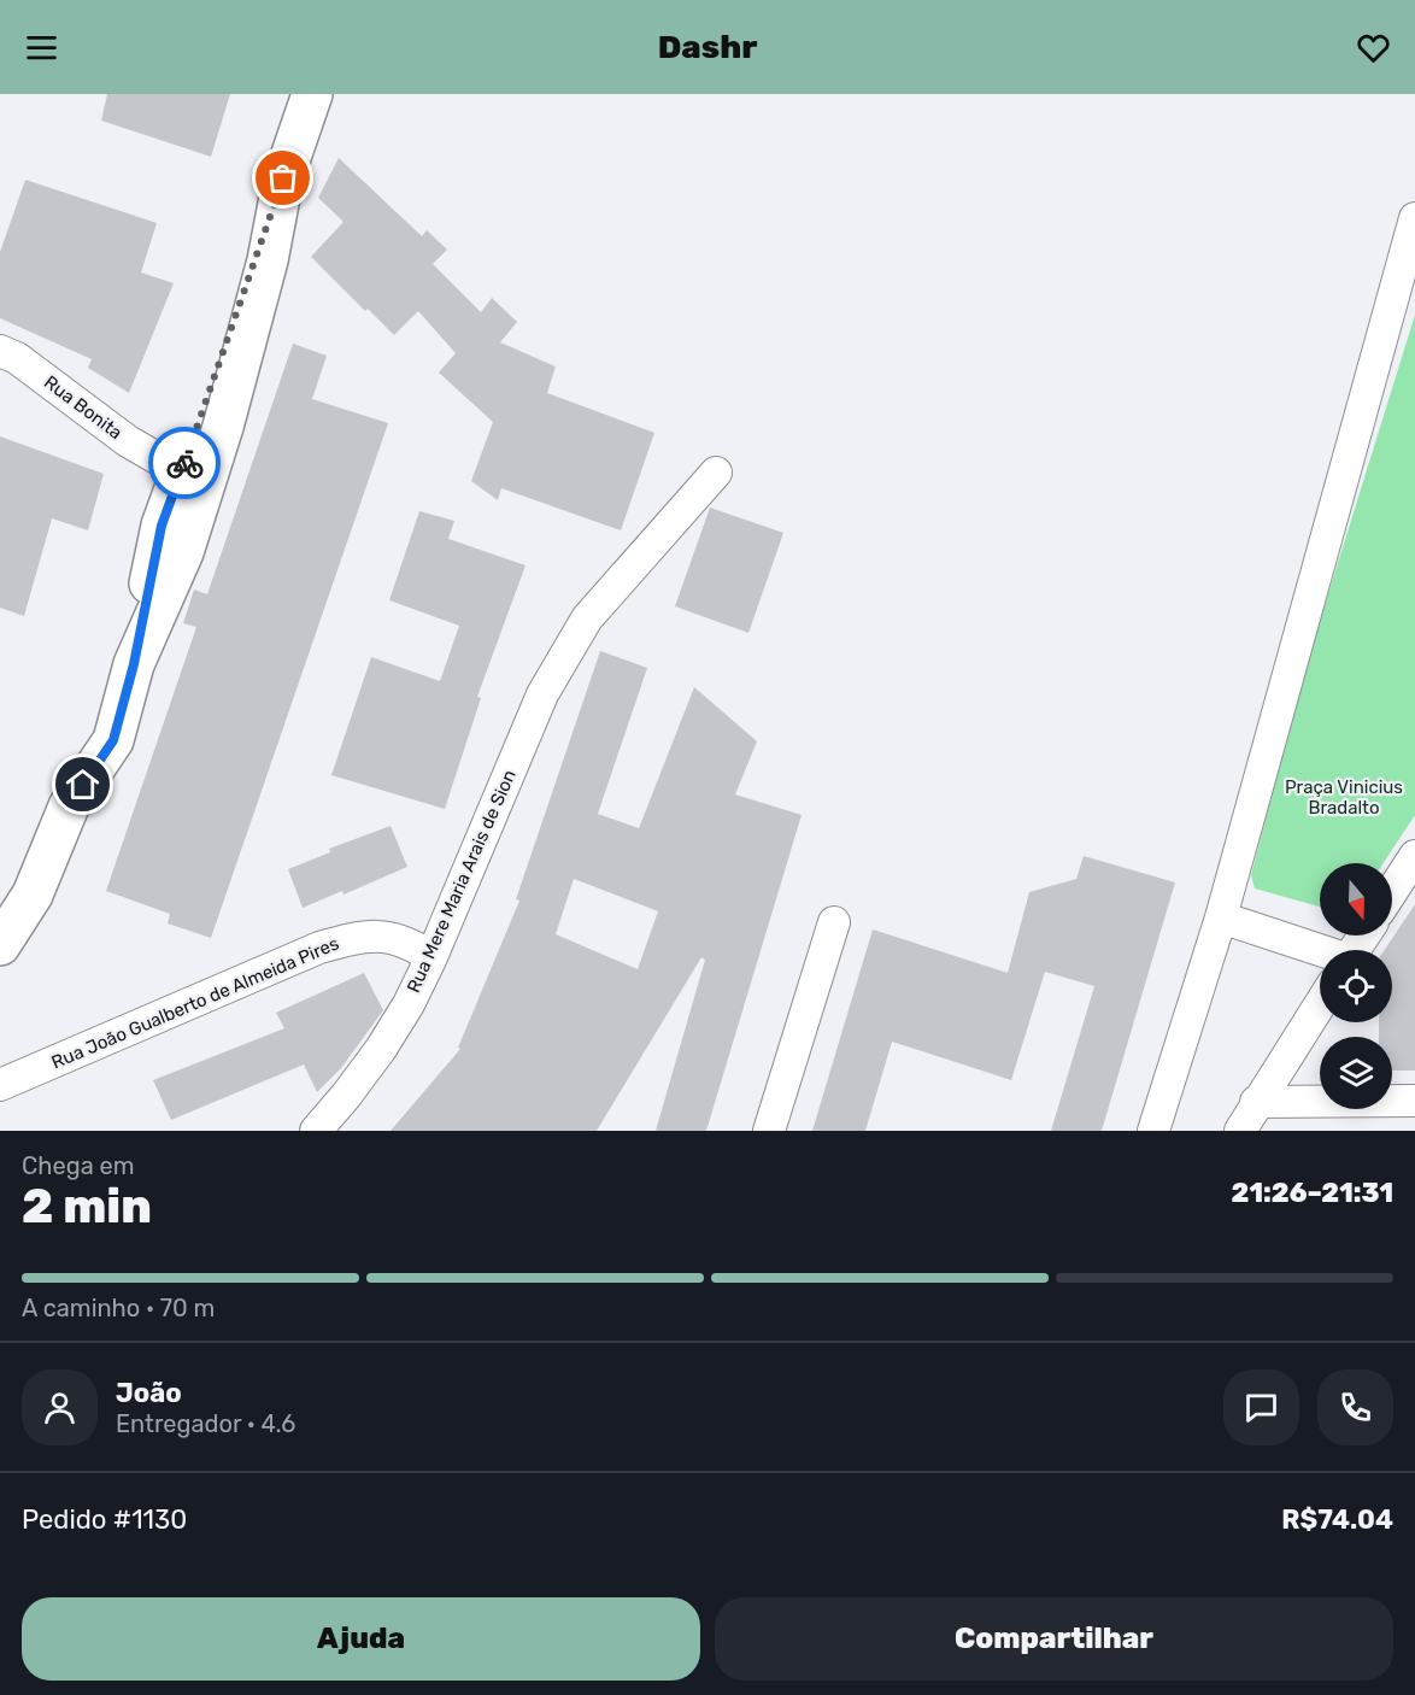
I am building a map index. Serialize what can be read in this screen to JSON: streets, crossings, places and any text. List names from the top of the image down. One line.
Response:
{"streets":{"street":["Rua Bonita","Rua Mere Maria Arais de Sion","Rua João Gualberto de Almeida Pires"]},"crossings":[["Rua Mere Maria Arais de Sion","Rua João Gualberto de Almeida Pires"]],"parks":["Praça Vinicius Bradalto"],"north":"bottom","page":{"header":"Dashr","heading":["2 min","Chega em","21:26–21:31"],"panel":["João","Entregador · 4.6","Pedido #1130","R$74.04"],"bar":"A caminho · 70 m","buttons":["Ajuda","Compartilhar"]}}
